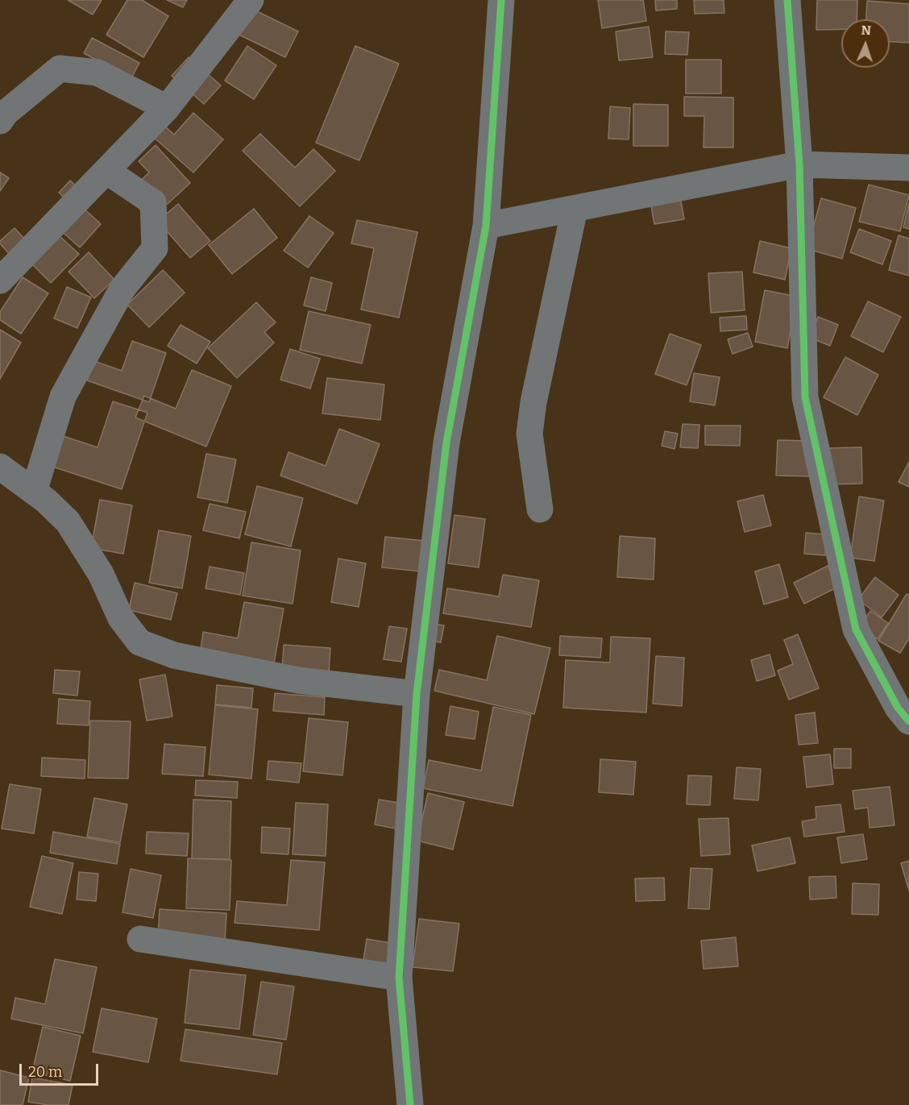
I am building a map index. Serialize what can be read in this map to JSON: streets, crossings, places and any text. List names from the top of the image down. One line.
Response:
{"scale_bar":"20 m","north":"top"}
